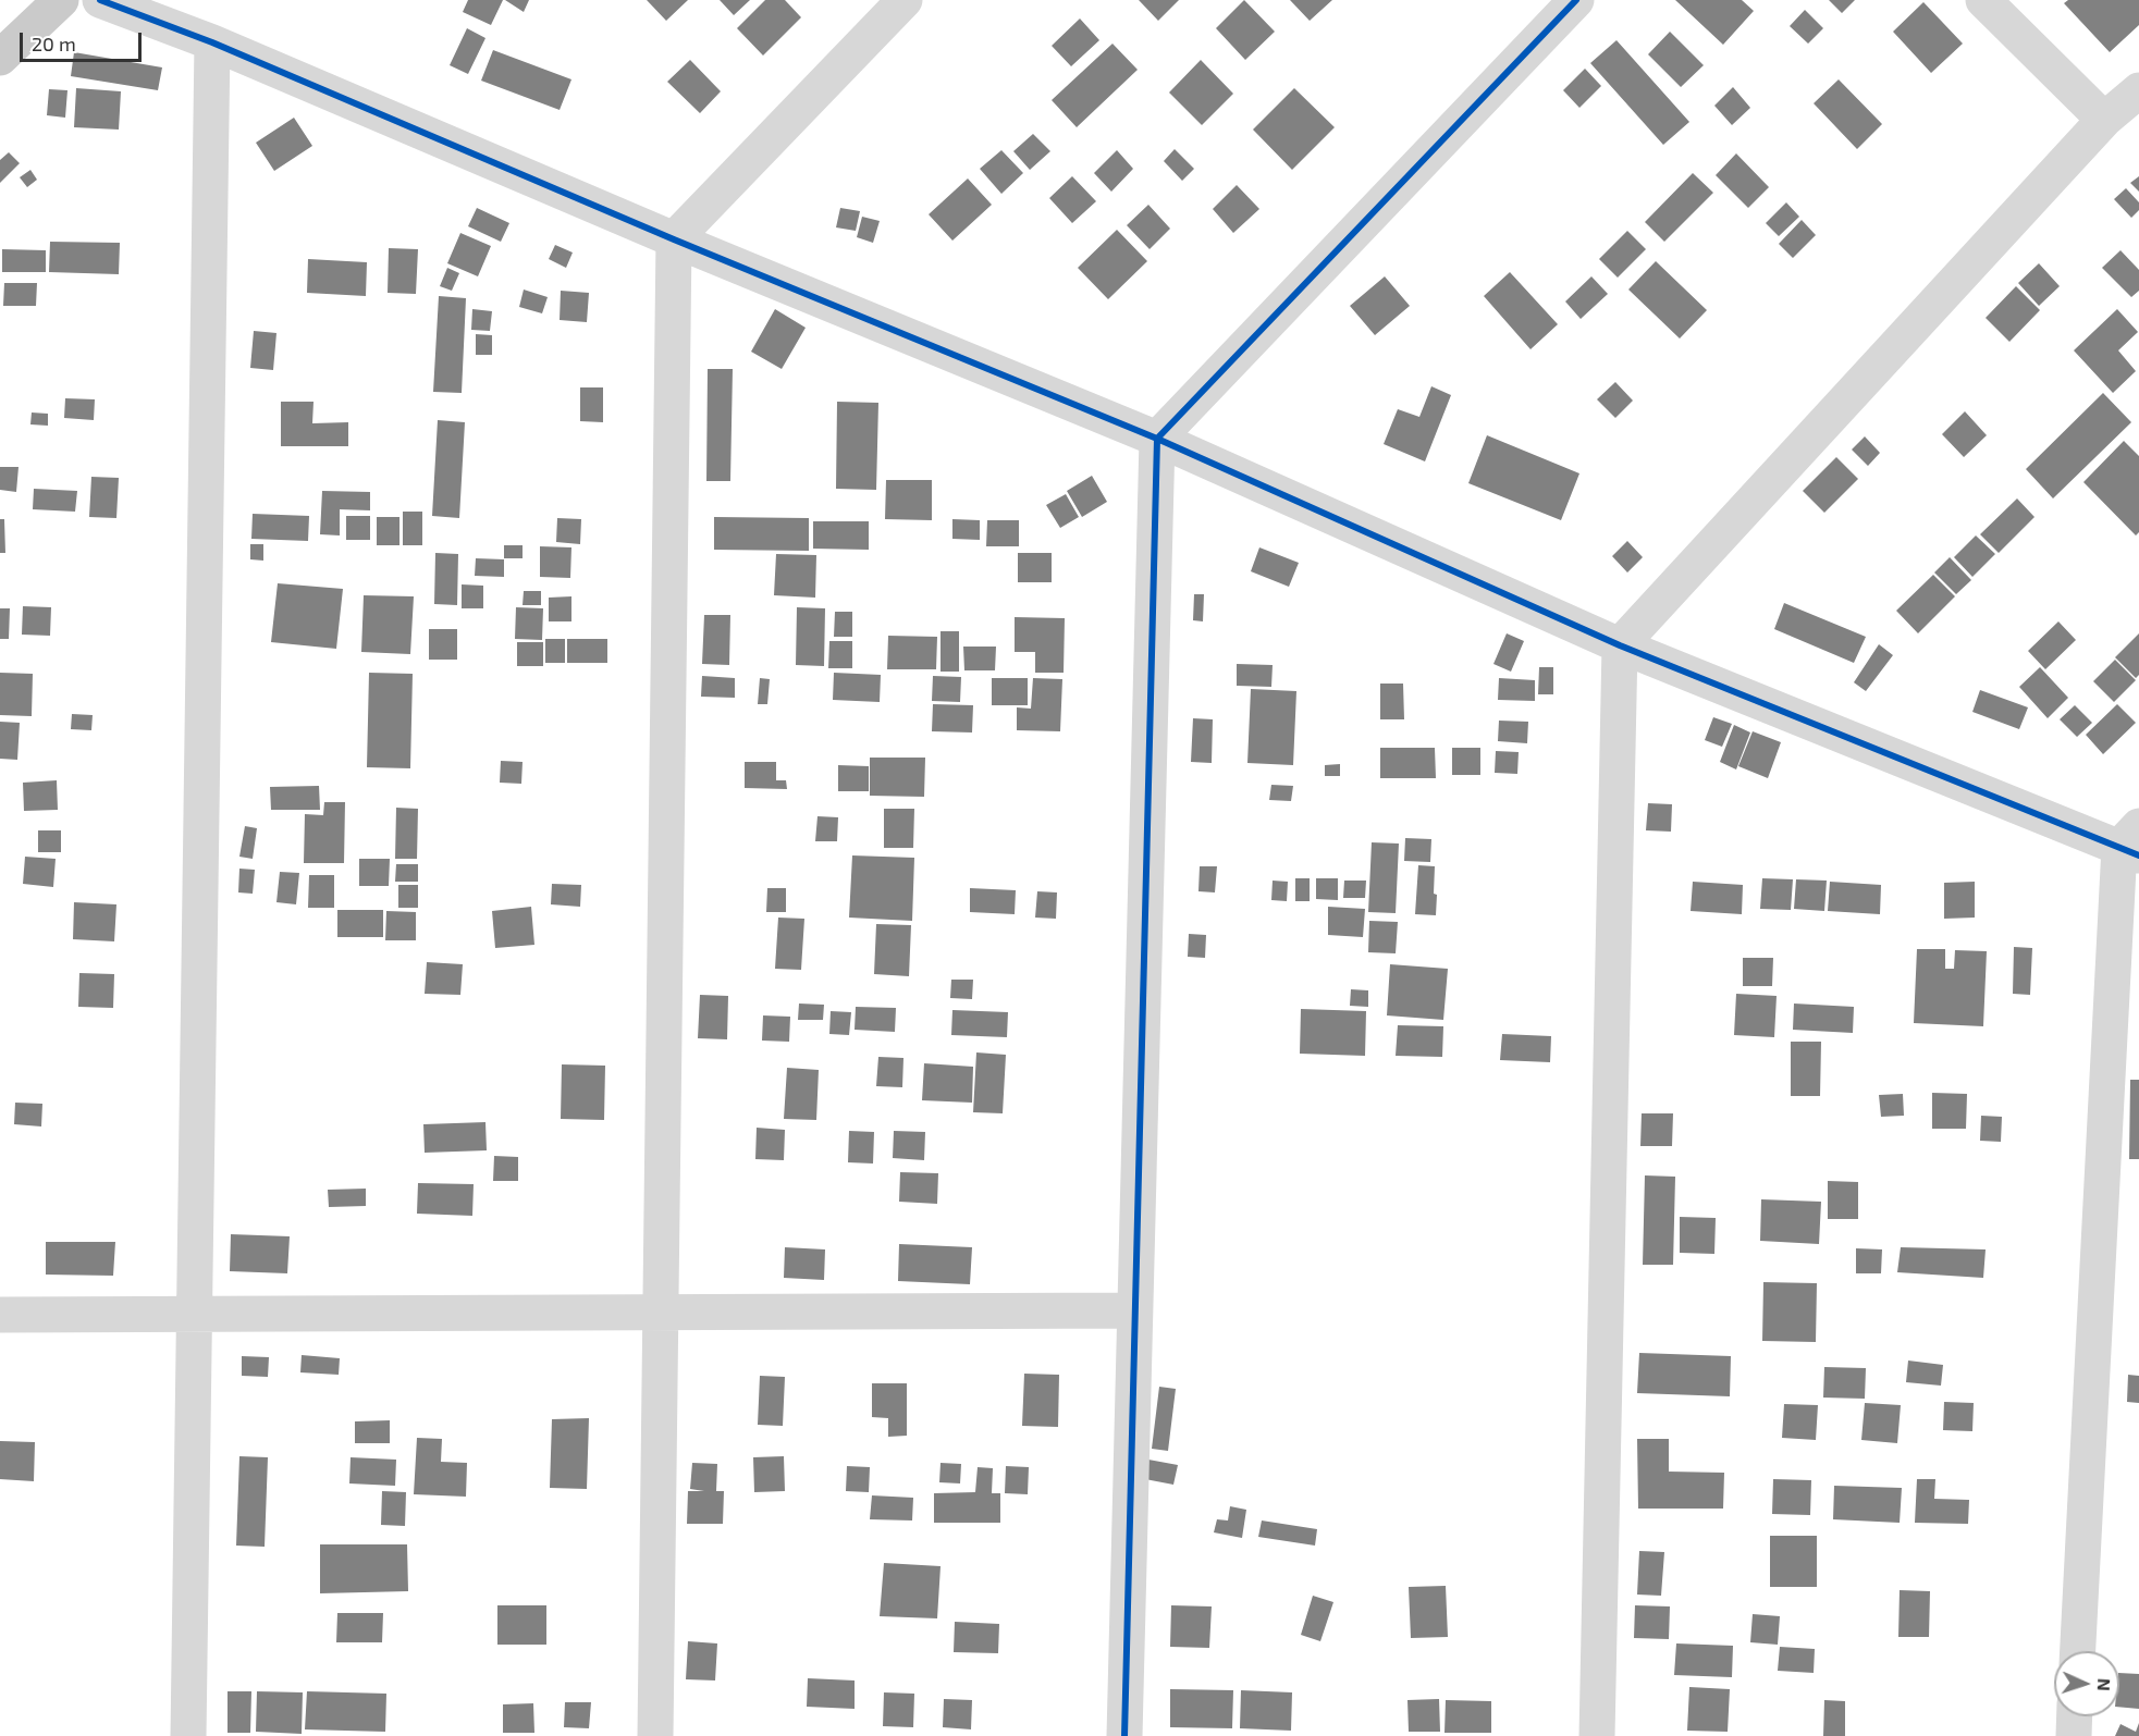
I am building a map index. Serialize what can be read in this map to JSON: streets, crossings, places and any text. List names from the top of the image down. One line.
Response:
{"scale_bar":"20 m","north":"right"}
